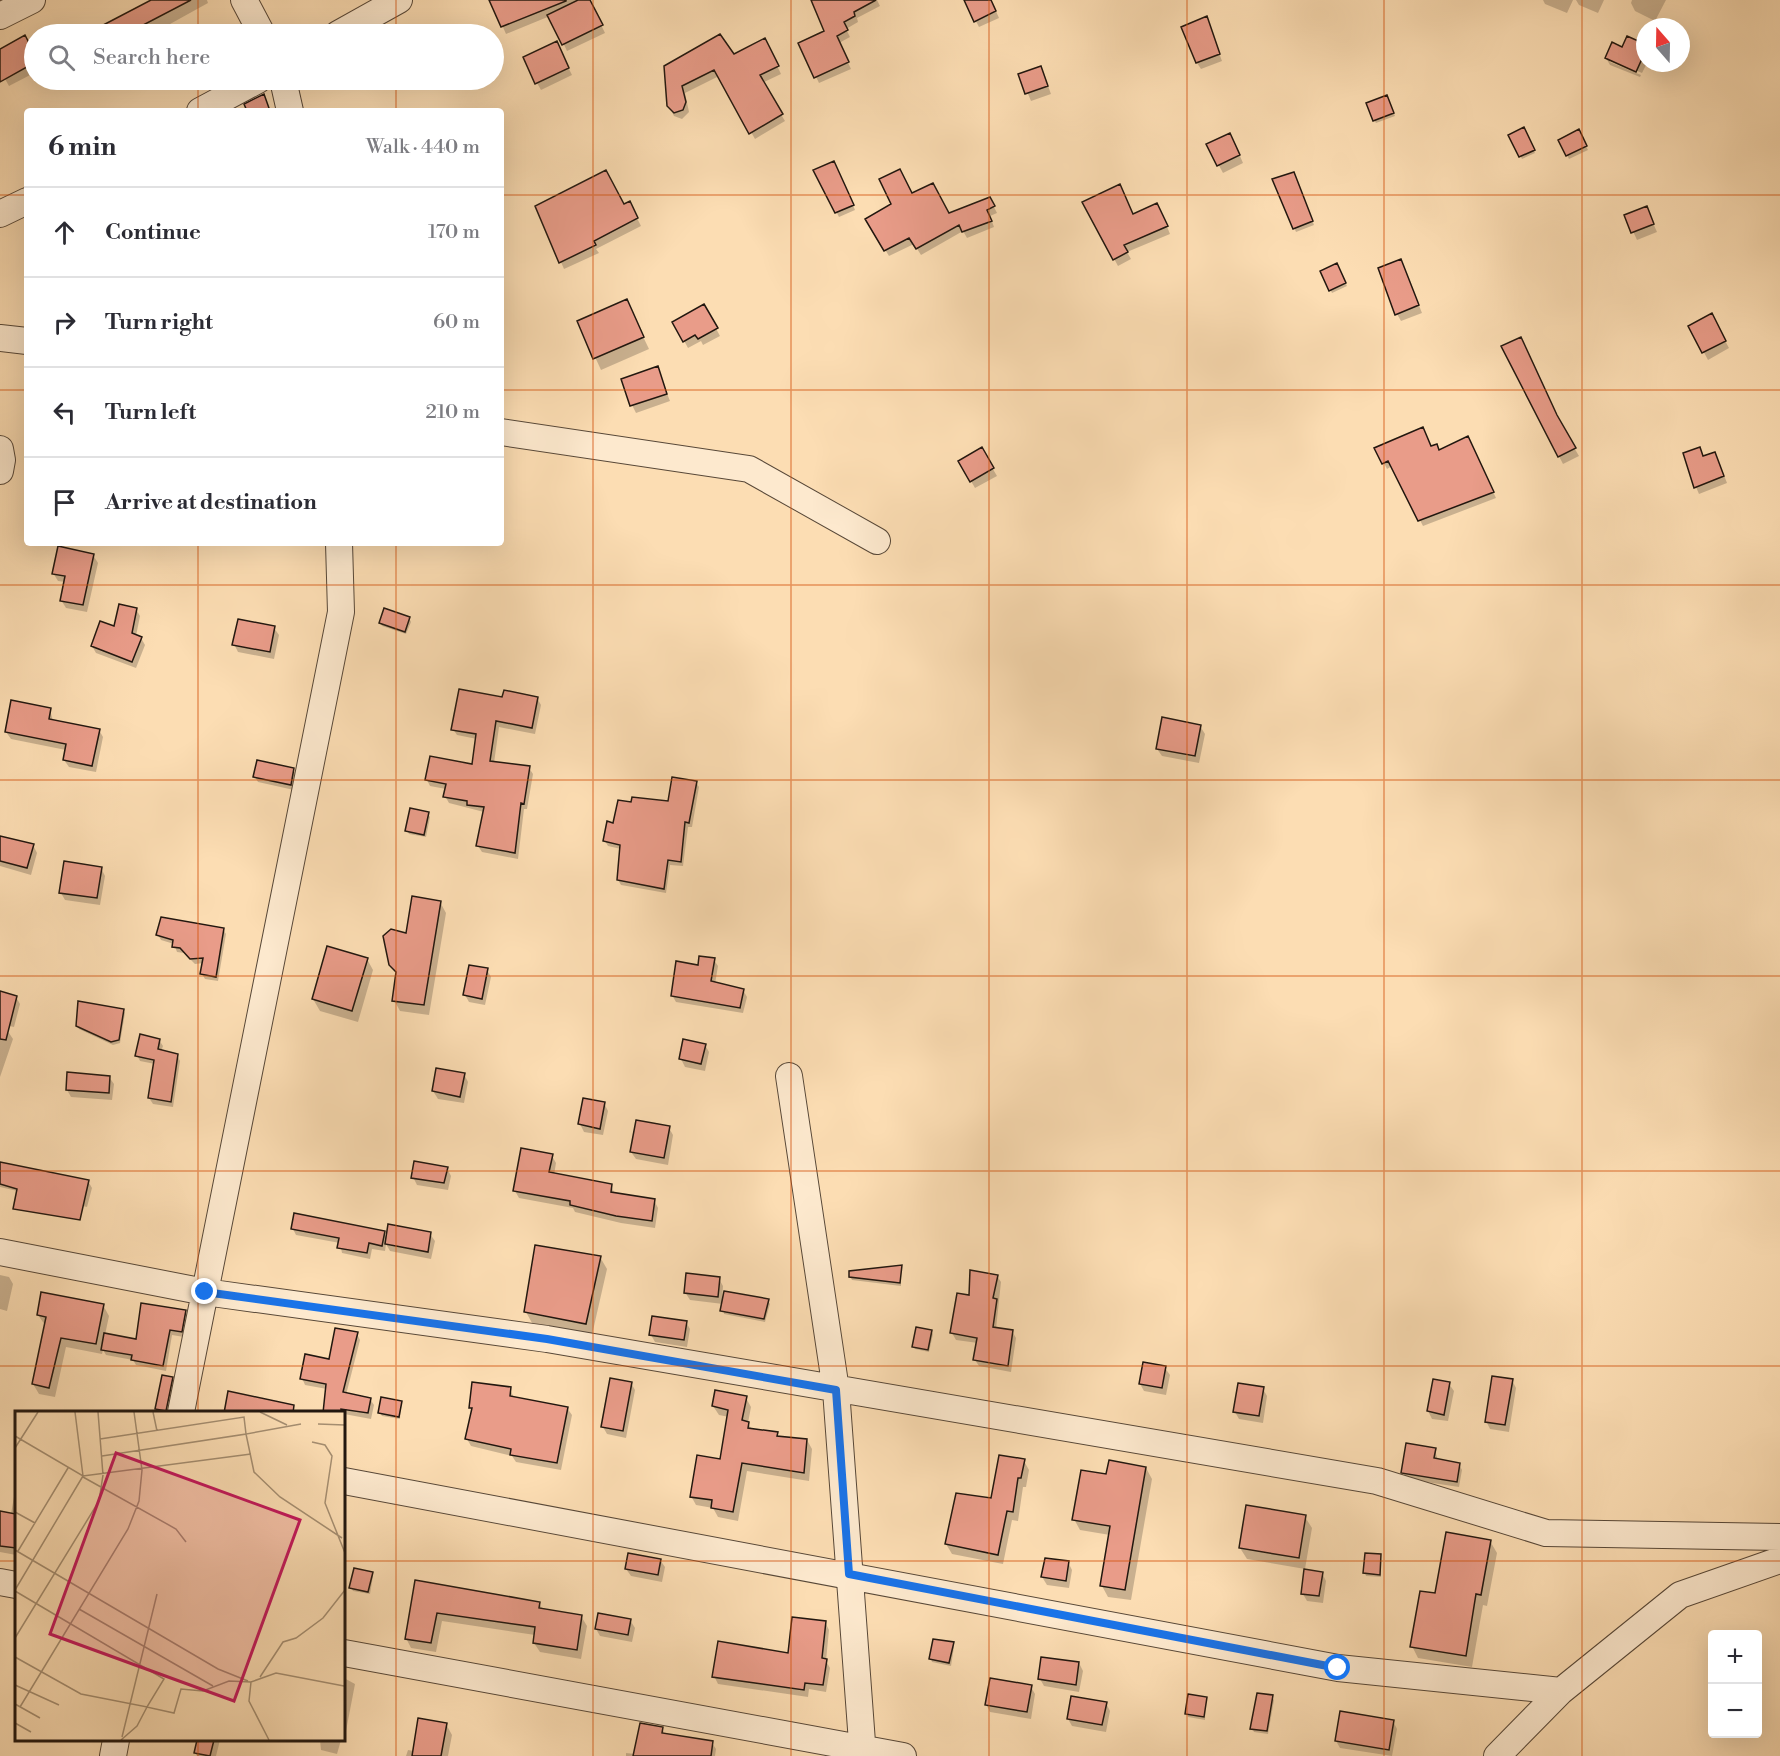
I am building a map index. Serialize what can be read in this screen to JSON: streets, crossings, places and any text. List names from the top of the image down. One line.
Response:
{"north":"top","page":{"search":"Search here","heading":["6 min","Walk · 440 m"],"list":[["Continue","170 m"],["Turn right","60 m"],["Turn left","210 m"],"Arrive at destination"],"map_buttons":["+","−"]}}
